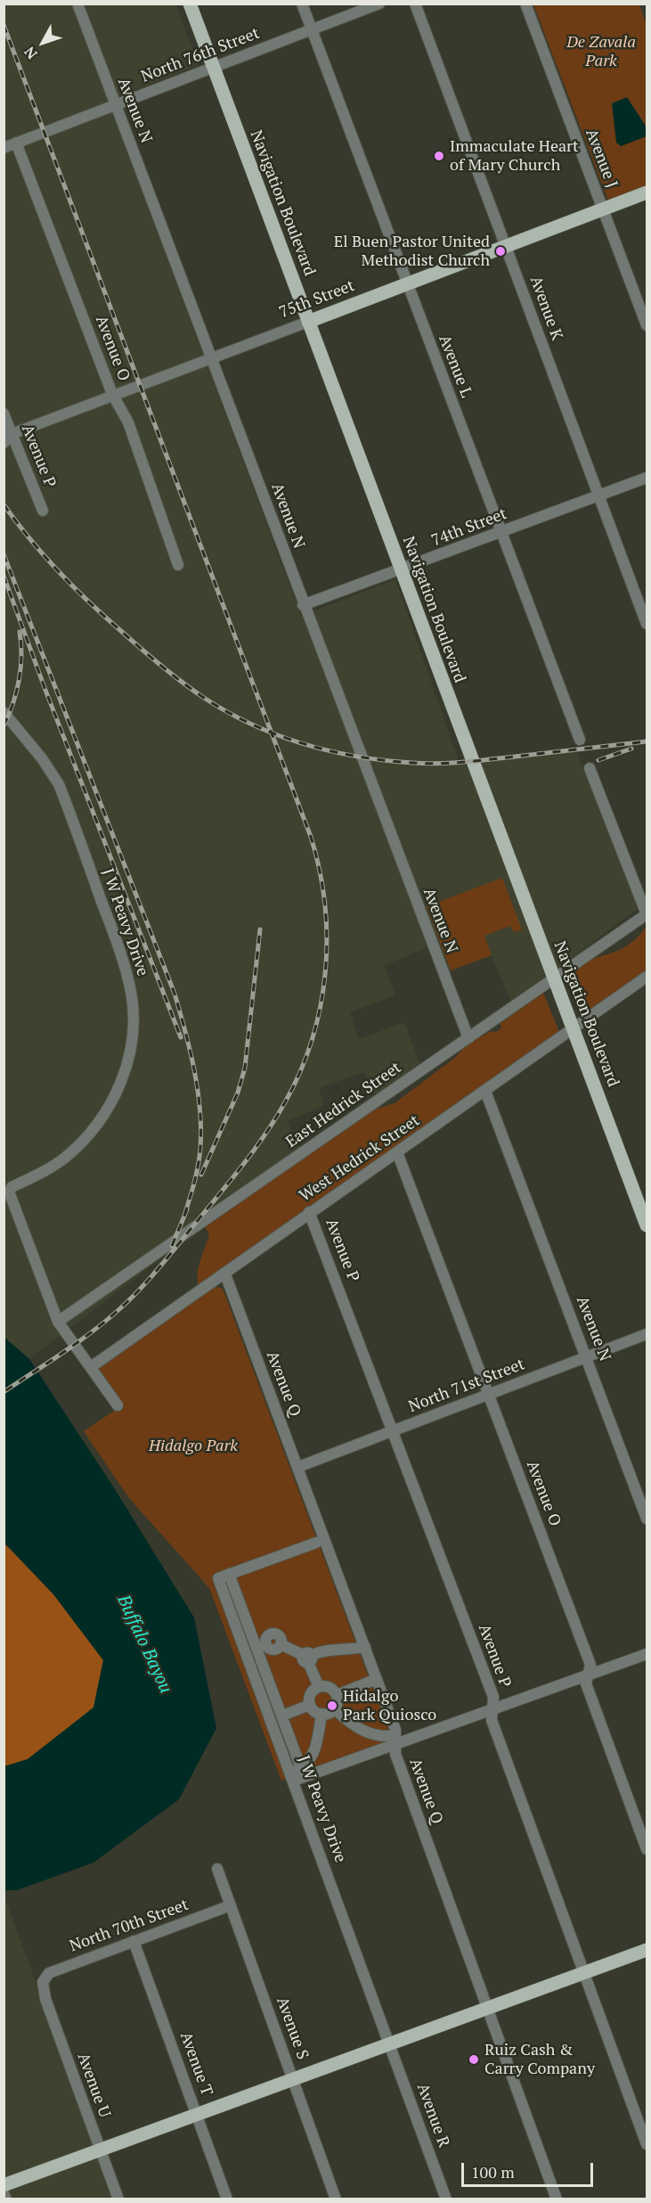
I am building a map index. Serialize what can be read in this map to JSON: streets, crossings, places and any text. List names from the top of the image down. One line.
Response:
{"streets":{"main road":["Navigation Boulevard","75th Street"],"street":["North 76th Street","Avenue N","Avenue J","Avenue K","Avenue O","Avenue L","Avenue P","74th Street","J W Peavy Drive","East Hedrick Street","West Hedrick Street","Avenue Q","North 71st Street","North 70th Street","Avenue S","Avenue T","Avenue U","Avenue R"]},"crossings":[["North 76th Street","Avenue N"],["North 76th Street","Navigation Boulevard"],["North 76th Street","Avenue O"],["North 76th Street","Avenue L"],["Avenue N","75th Street"],["Avenue N","74th Street"],["Avenue N","East Hedrick Street"],["Avenue N","West Hedrick Street"],["Avenue N","North 71st Street"],["Avenue J","75th Street"],["Navigation Boulevard","75th Street"],["Navigation Boulevard","74th Street"],["Navigation Boulevard","East Hedrick Street"],["Navigation Boulevard","West Hedrick Street"],["75th Street","Avenue K"],["75th Street","Avenue O"],["75th Street","Avenue L"],["75th Street","Avenue P"],["Avenue K","74th Street"],["Avenue O","West Hedrick Street"],["Avenue O","North 71st Street"],["Avenue L","74th Street"],["Avenue P","West Hedrick Street"],["Avenue P","North 71st Street"],["J W Peavy Drive","East Hedrick Street"],["J W Peavy Drive","West Hedrick Street"],["J W Peavy Drive","Avenue R"],["West Hedrick Street","Avenue Q"],["Avenue Q","North 71st Street"],["North 70th Street","Avenue S"],["North 70th Street","Avenue T"],["North 70th Street","Avenue U"]],"water":["Buffalo Bayou"],"parks":["De Zavala Park","Hidalgo Park"],"places":["Immaculate Heart of Mary Church","El Buen Pastor United Methodist Church","Hidalgo Park Quiosco","Ruiz Cash & Carry Company"],"scale_bar":"100 m","north":"bottom left"}
